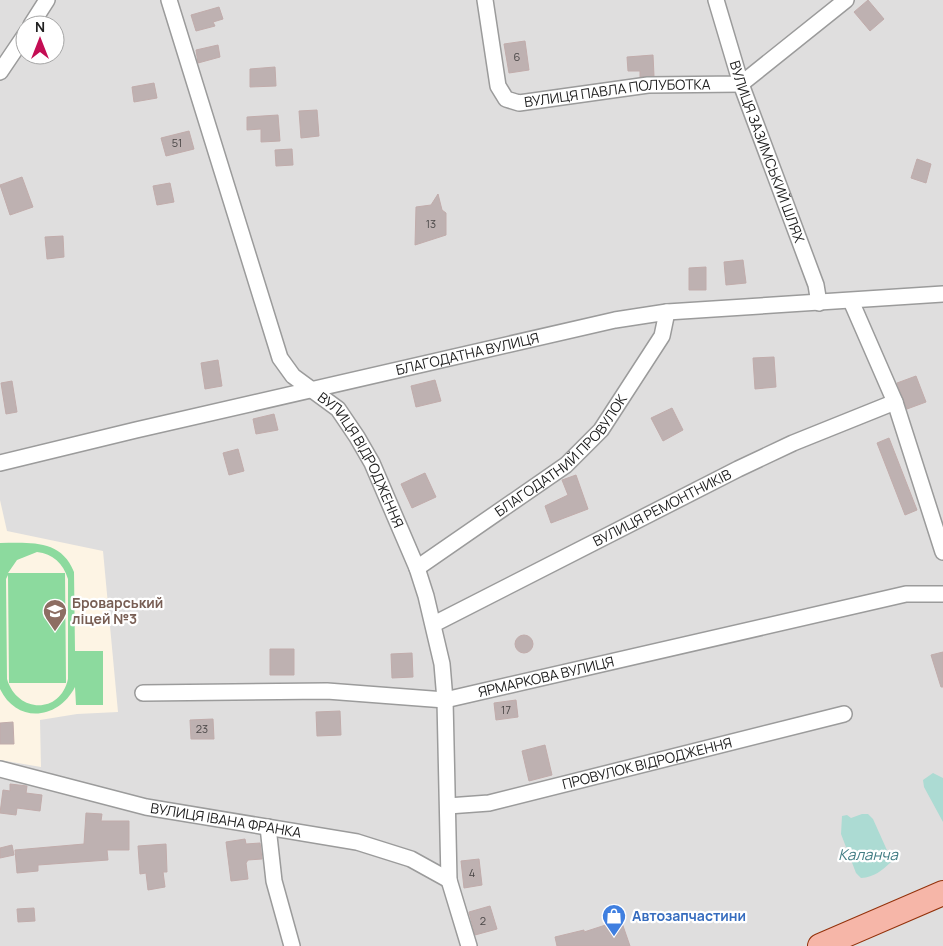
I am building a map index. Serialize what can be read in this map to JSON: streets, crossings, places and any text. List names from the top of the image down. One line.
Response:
{"streets":{"street":["ВУЛИЦЯ ПАВЛА ПОЛУБОТКА","ВУЛИЦЯ ЗАЗИМСЬКИЙ ШЛЯХ","БЛАГОДАТНА ВУЛИЦЯ","БЛАГОДАТНИЙ ПРОВУЛОК","ВУЛИЦЯ ВІДРОДЖЕННЯ","ВУЛИЦЯ РЕМОНТНИКІВ","ЯРМАРКОВА ВУЛИЦЯ","ПРОВУЛОК ВІДРОДЖЕННЯ","ВУЛИЦЯ ІВАНА ФРАНКА"]},"crossings":[["ВУЛИЦЯ ПАВЛА ПОЛУБОТКА","ВУЛИЦЯ ЗАЗИМСЬКИЙ ШЛЯХ"],["ВУЛИЦЯ ЗАЗИМСЬКИЙ ШЛЯХ","БЛАГОДАТНА ВУЛИЦЯ"],["БЛАГОДАТНА ВУЛИЦЯ","БЛАГОДАТНИЙ ПРОВУЛОК"],["БЛАГОДАТНА ВУЛИЦЯ","ВУЛИЦЯ ВІДРОДЖЕННЯ"],["БЛАГОДАТНИЙ ПРОВУЛОК","ВУЛИЦЯ ВІДРОДЖЕННЯ"],["ВУЛИЦЯ ВІДРОДЖЕННЯ","ВУЛИЦЯ РЕМОНТНИКІВ"],["ВУЛИЦЯ ВІДРОДЖЕННЯ","ЯРМАРКОВА ВУЛИЦЯ"],["ВУЛИЦЯ ВІДРОДЖЕННЯ","ПРОВУЛОК ВІДРОДЖЕННЯ"],["ВУЛИЦЯ ВІДРОДЖЕННЯ","ВУЛИЦЯ ІВАНА ФРАНКА"]],"water":["Каланча"],"places":{"school or university":["Броварський ліцей №3"],"shop":["Автозапчастини"]},"house_numbers":["6","51","13","17","23","4","2"],"north":"top"}
